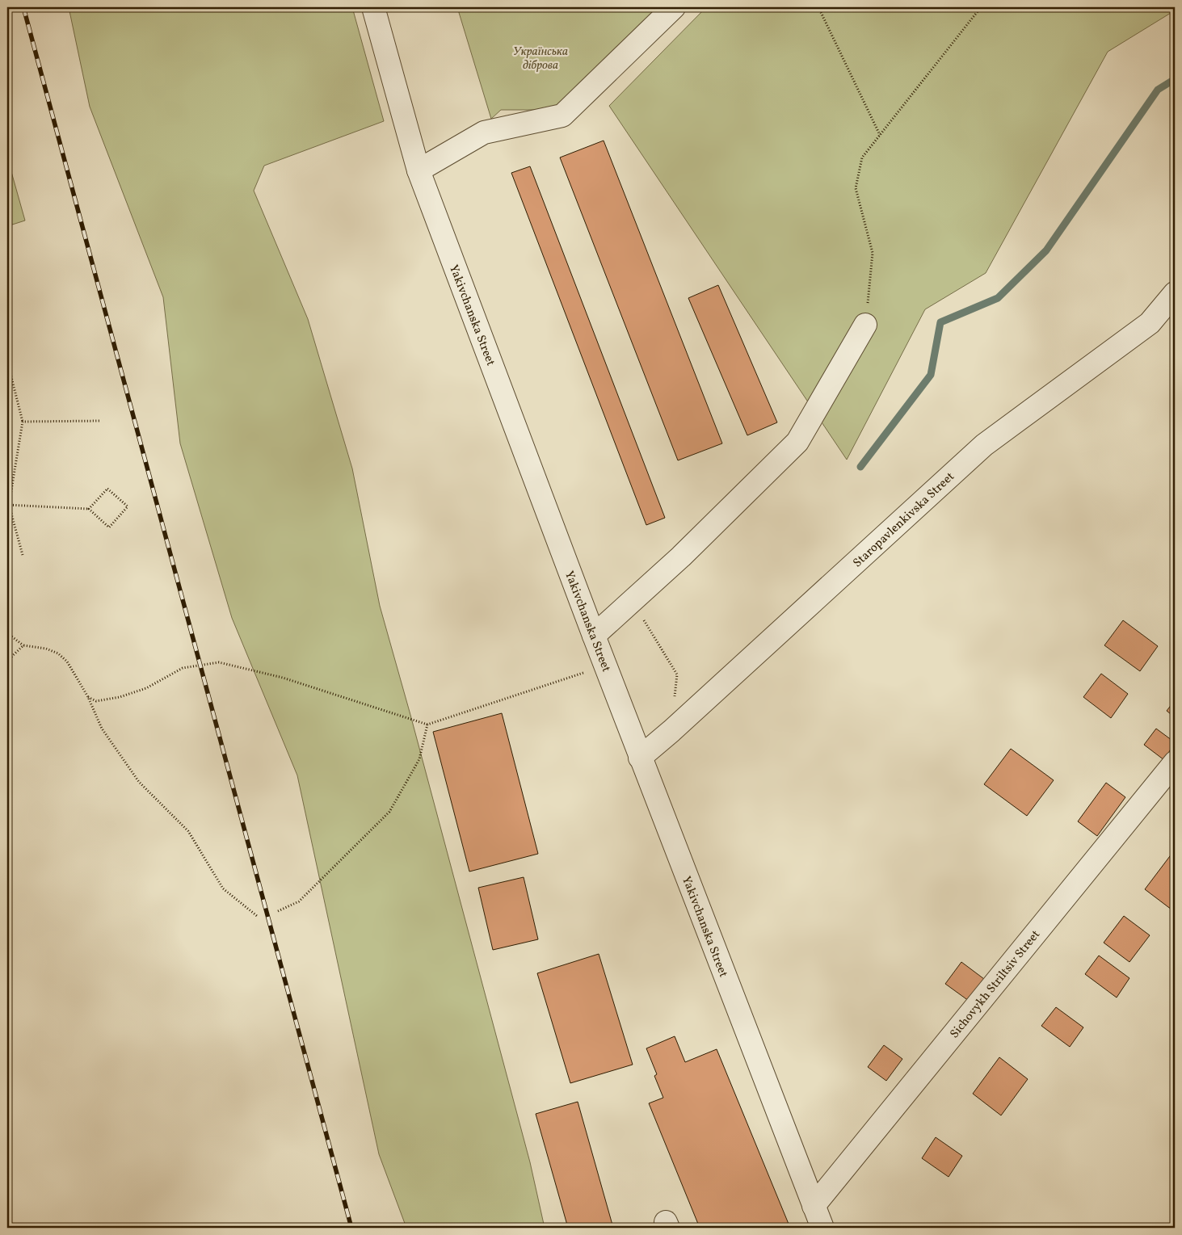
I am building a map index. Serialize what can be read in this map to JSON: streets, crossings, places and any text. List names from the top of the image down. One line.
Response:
{"streets":{"street":["Yakivchanska Street","Staropavlenkivska Street","Sichovykh Striltsiv Street"]},"crossings":[["Yakivchanska Street","Staropavlenkivska Street"],["Yakivchanska Street","Sichovykh Striltsiv Street"]],"parks":["Українська діброва"]}
